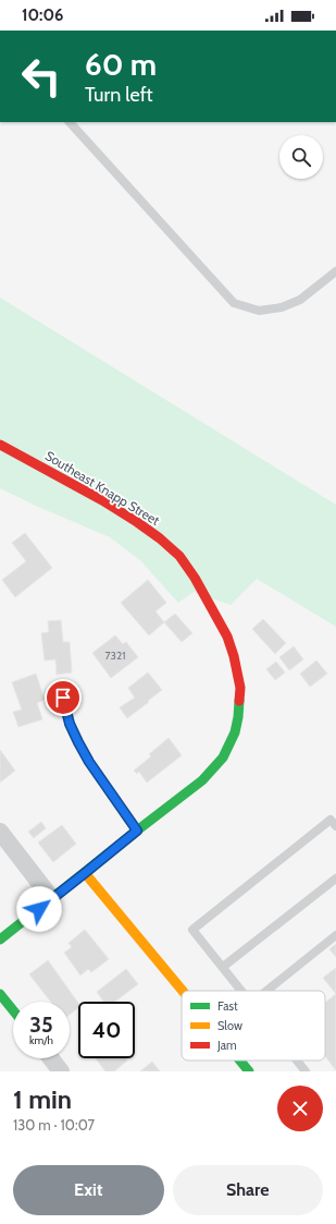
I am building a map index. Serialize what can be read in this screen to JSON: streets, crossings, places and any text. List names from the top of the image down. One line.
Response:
{"streets":{"street":["Southeast Knapp Street"]},"house_numbers":["7321"],"legend":["Fast","Slow","Jam"],"page":{"status":"10:06","turn":["60 m","Turn left"],"speed":"35 km/h","limit":"40","heading":["1 min","130 m · 10:07"],"buttons":["Exit","Share"]}}
